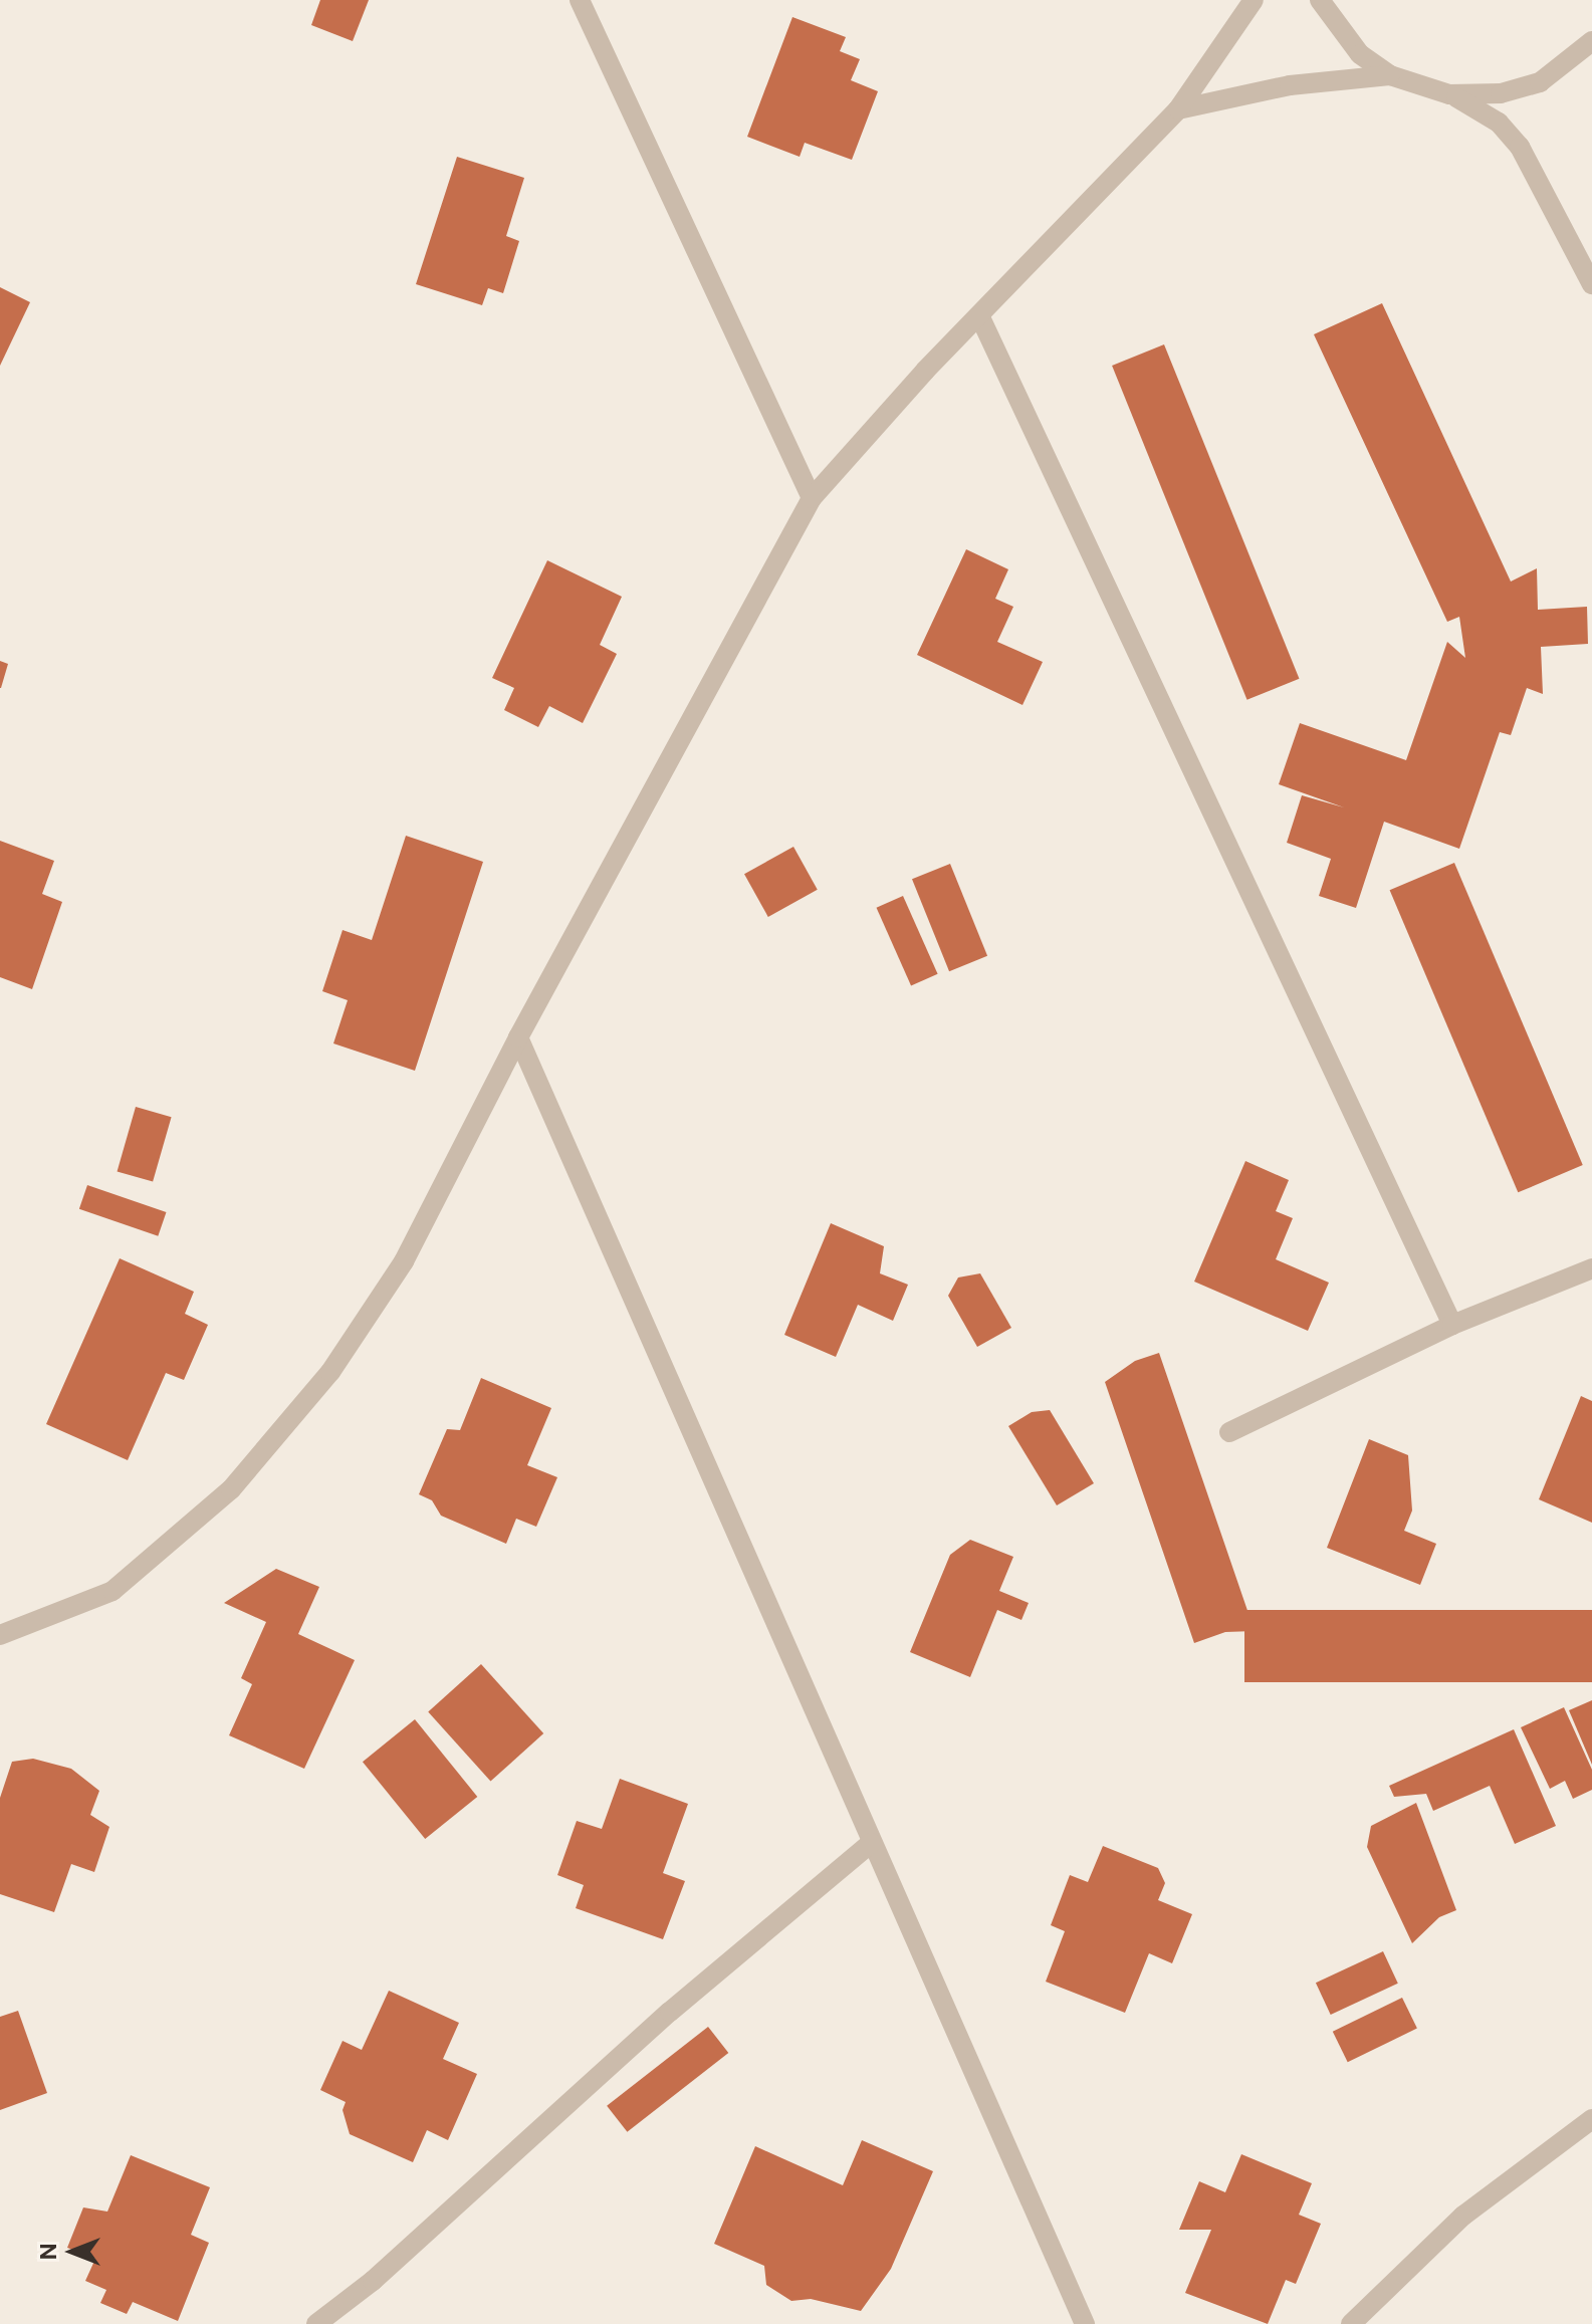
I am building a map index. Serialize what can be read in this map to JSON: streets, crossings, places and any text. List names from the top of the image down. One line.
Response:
{"north":"left"}
